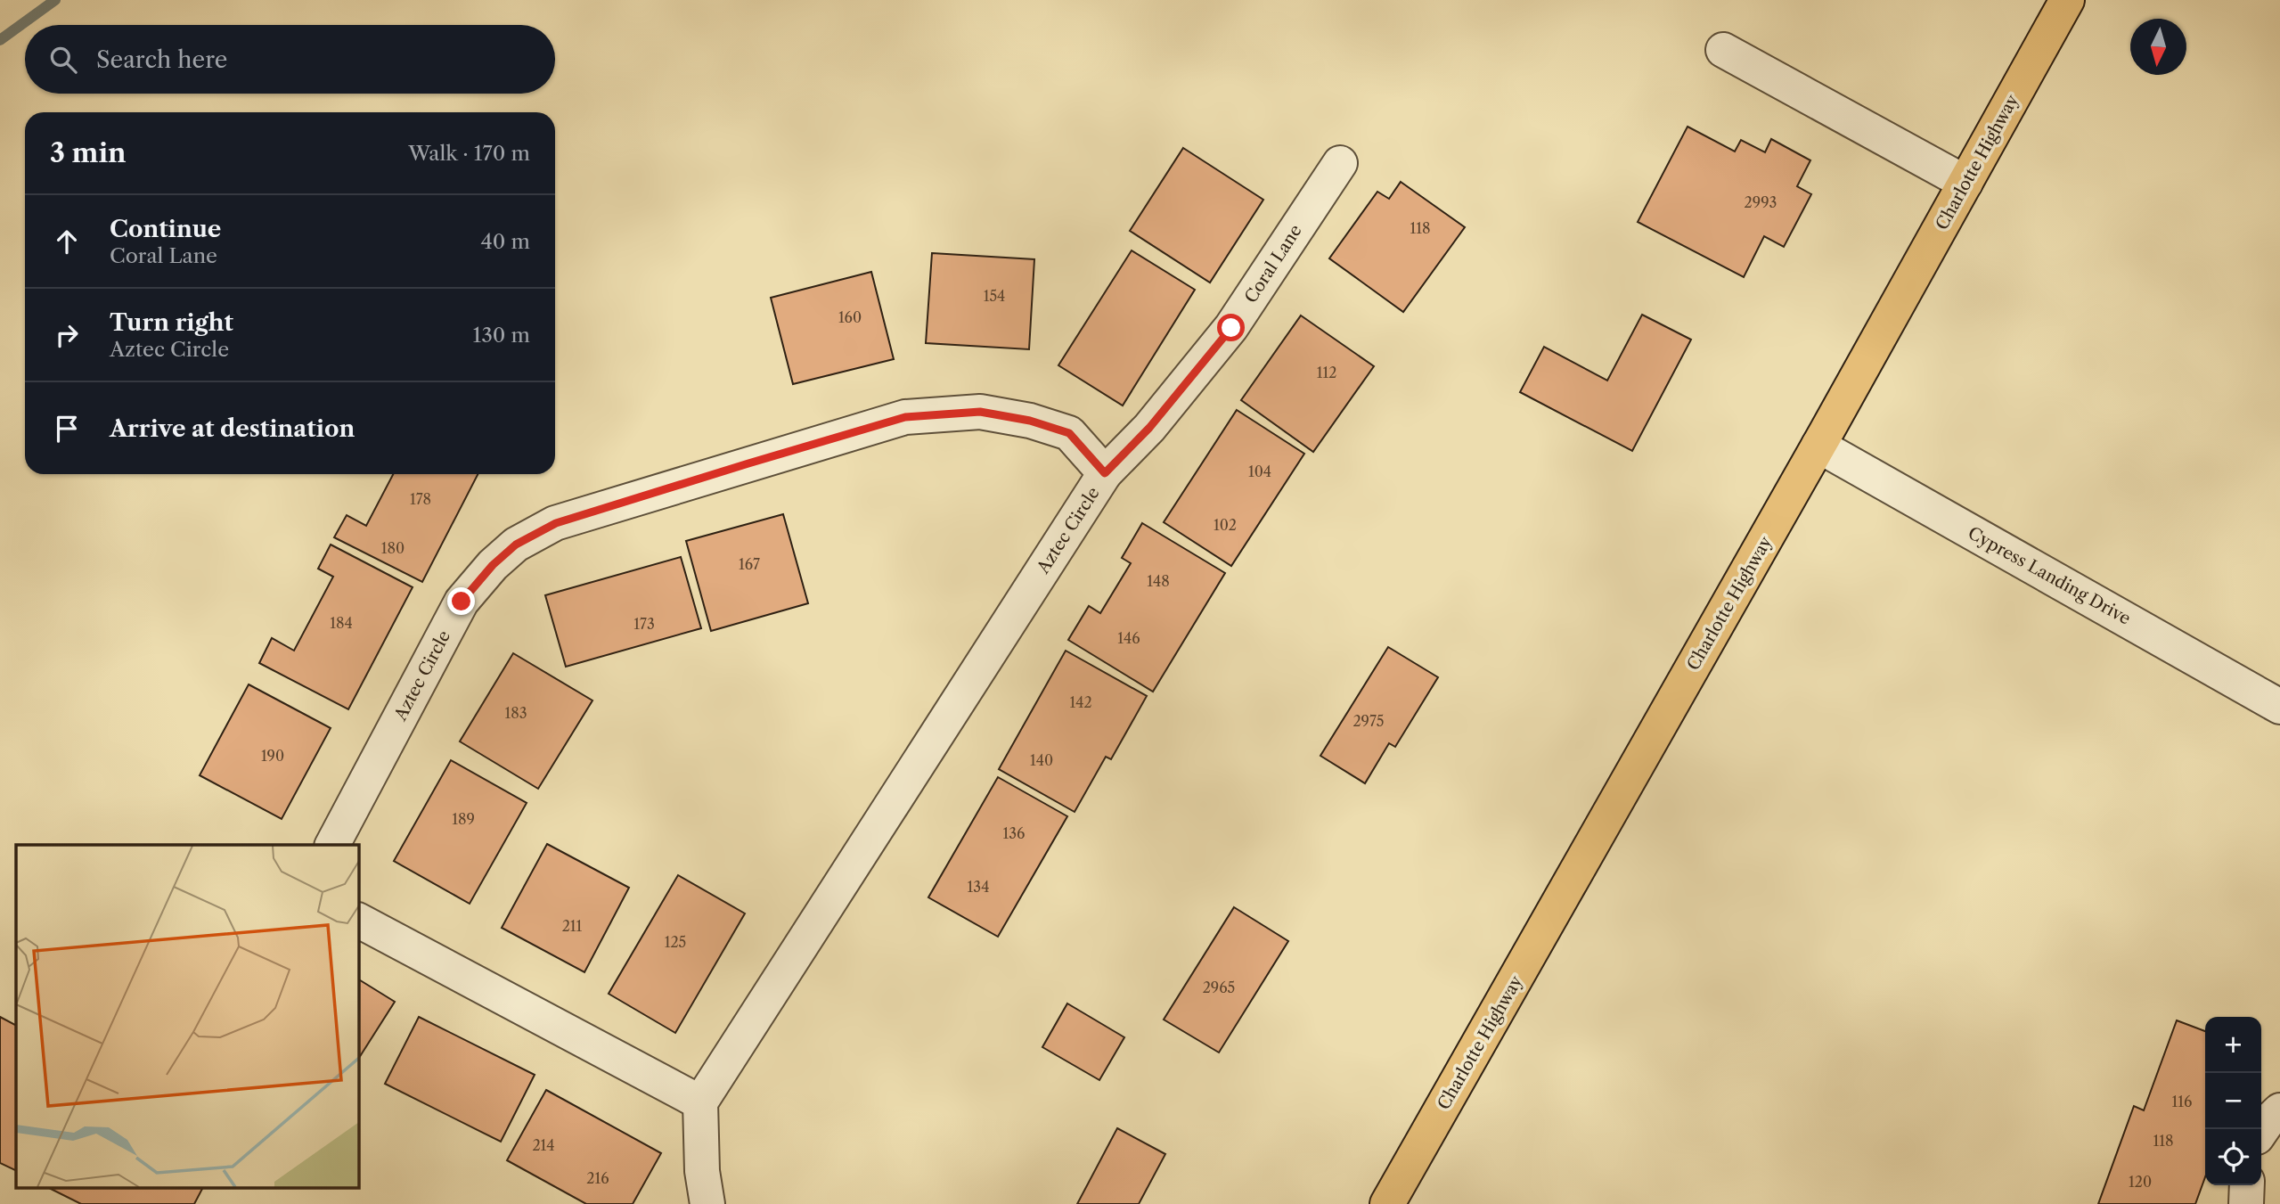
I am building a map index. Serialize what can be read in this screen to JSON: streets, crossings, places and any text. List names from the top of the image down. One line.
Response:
{"streets":{"main road":["Charlotte Highway"],"street":["Coral Lane","Aztec Circle","Cypress Landing Drive"]},"crossings":[["Charlotte Highway","Cypress Landing Drive"],["Coral Lane","Aztec Circle"]],"house_numbers":["2993","118","154","160","112","104","178","102","180","167","148","184","173","146","142","183","2975","190","140","189","136","134","211","125","2965","116","118","214","216","120"],"north":"bottom","page":{"search":"Search here","heading":["3 min","Walk · 170 m"],"list":[["Continue","Coral Lane","40 m"],["Turn right","Aztec Circle","130 m"],"Arrive at destination"],"map_buttons":["+","−"]}}
